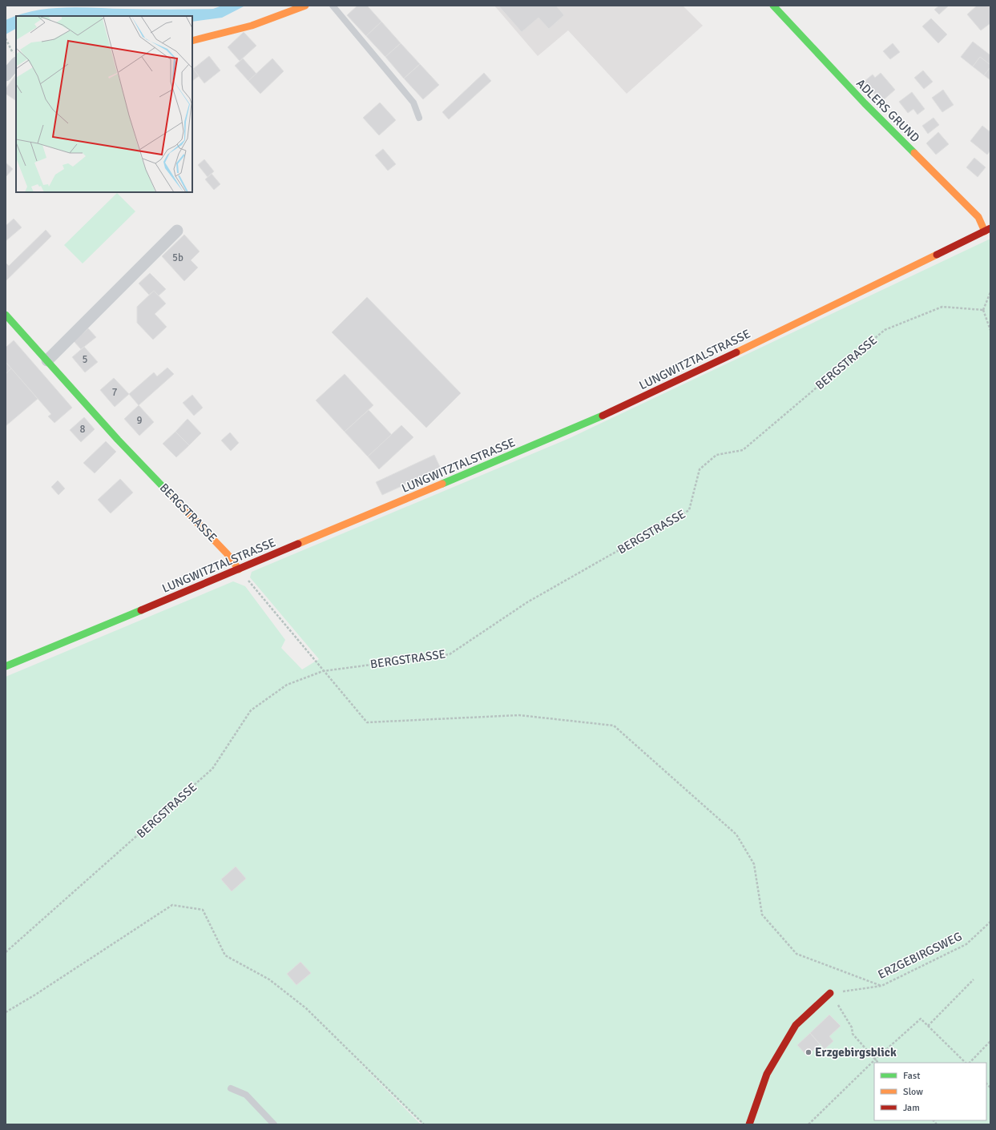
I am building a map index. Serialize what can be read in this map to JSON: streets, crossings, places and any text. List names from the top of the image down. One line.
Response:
{"streets":{"main road":["ADLERS GRUND","LUNGWITZTALSTRASSE","BERGSTRASSE"],"path":["ERZGEBIRGSWEG"]},"crossings":[["ADLERS GRUND","LUNGWITZTALSTRASSE"],["LUNGWITZTALSTRASSE","BERGSTRASSE"]],"places":["Erzgebirgsblick"],"house_numbers":["5b","5","7","9","8"],"legend":["Fast","Slow","Jam"]}
